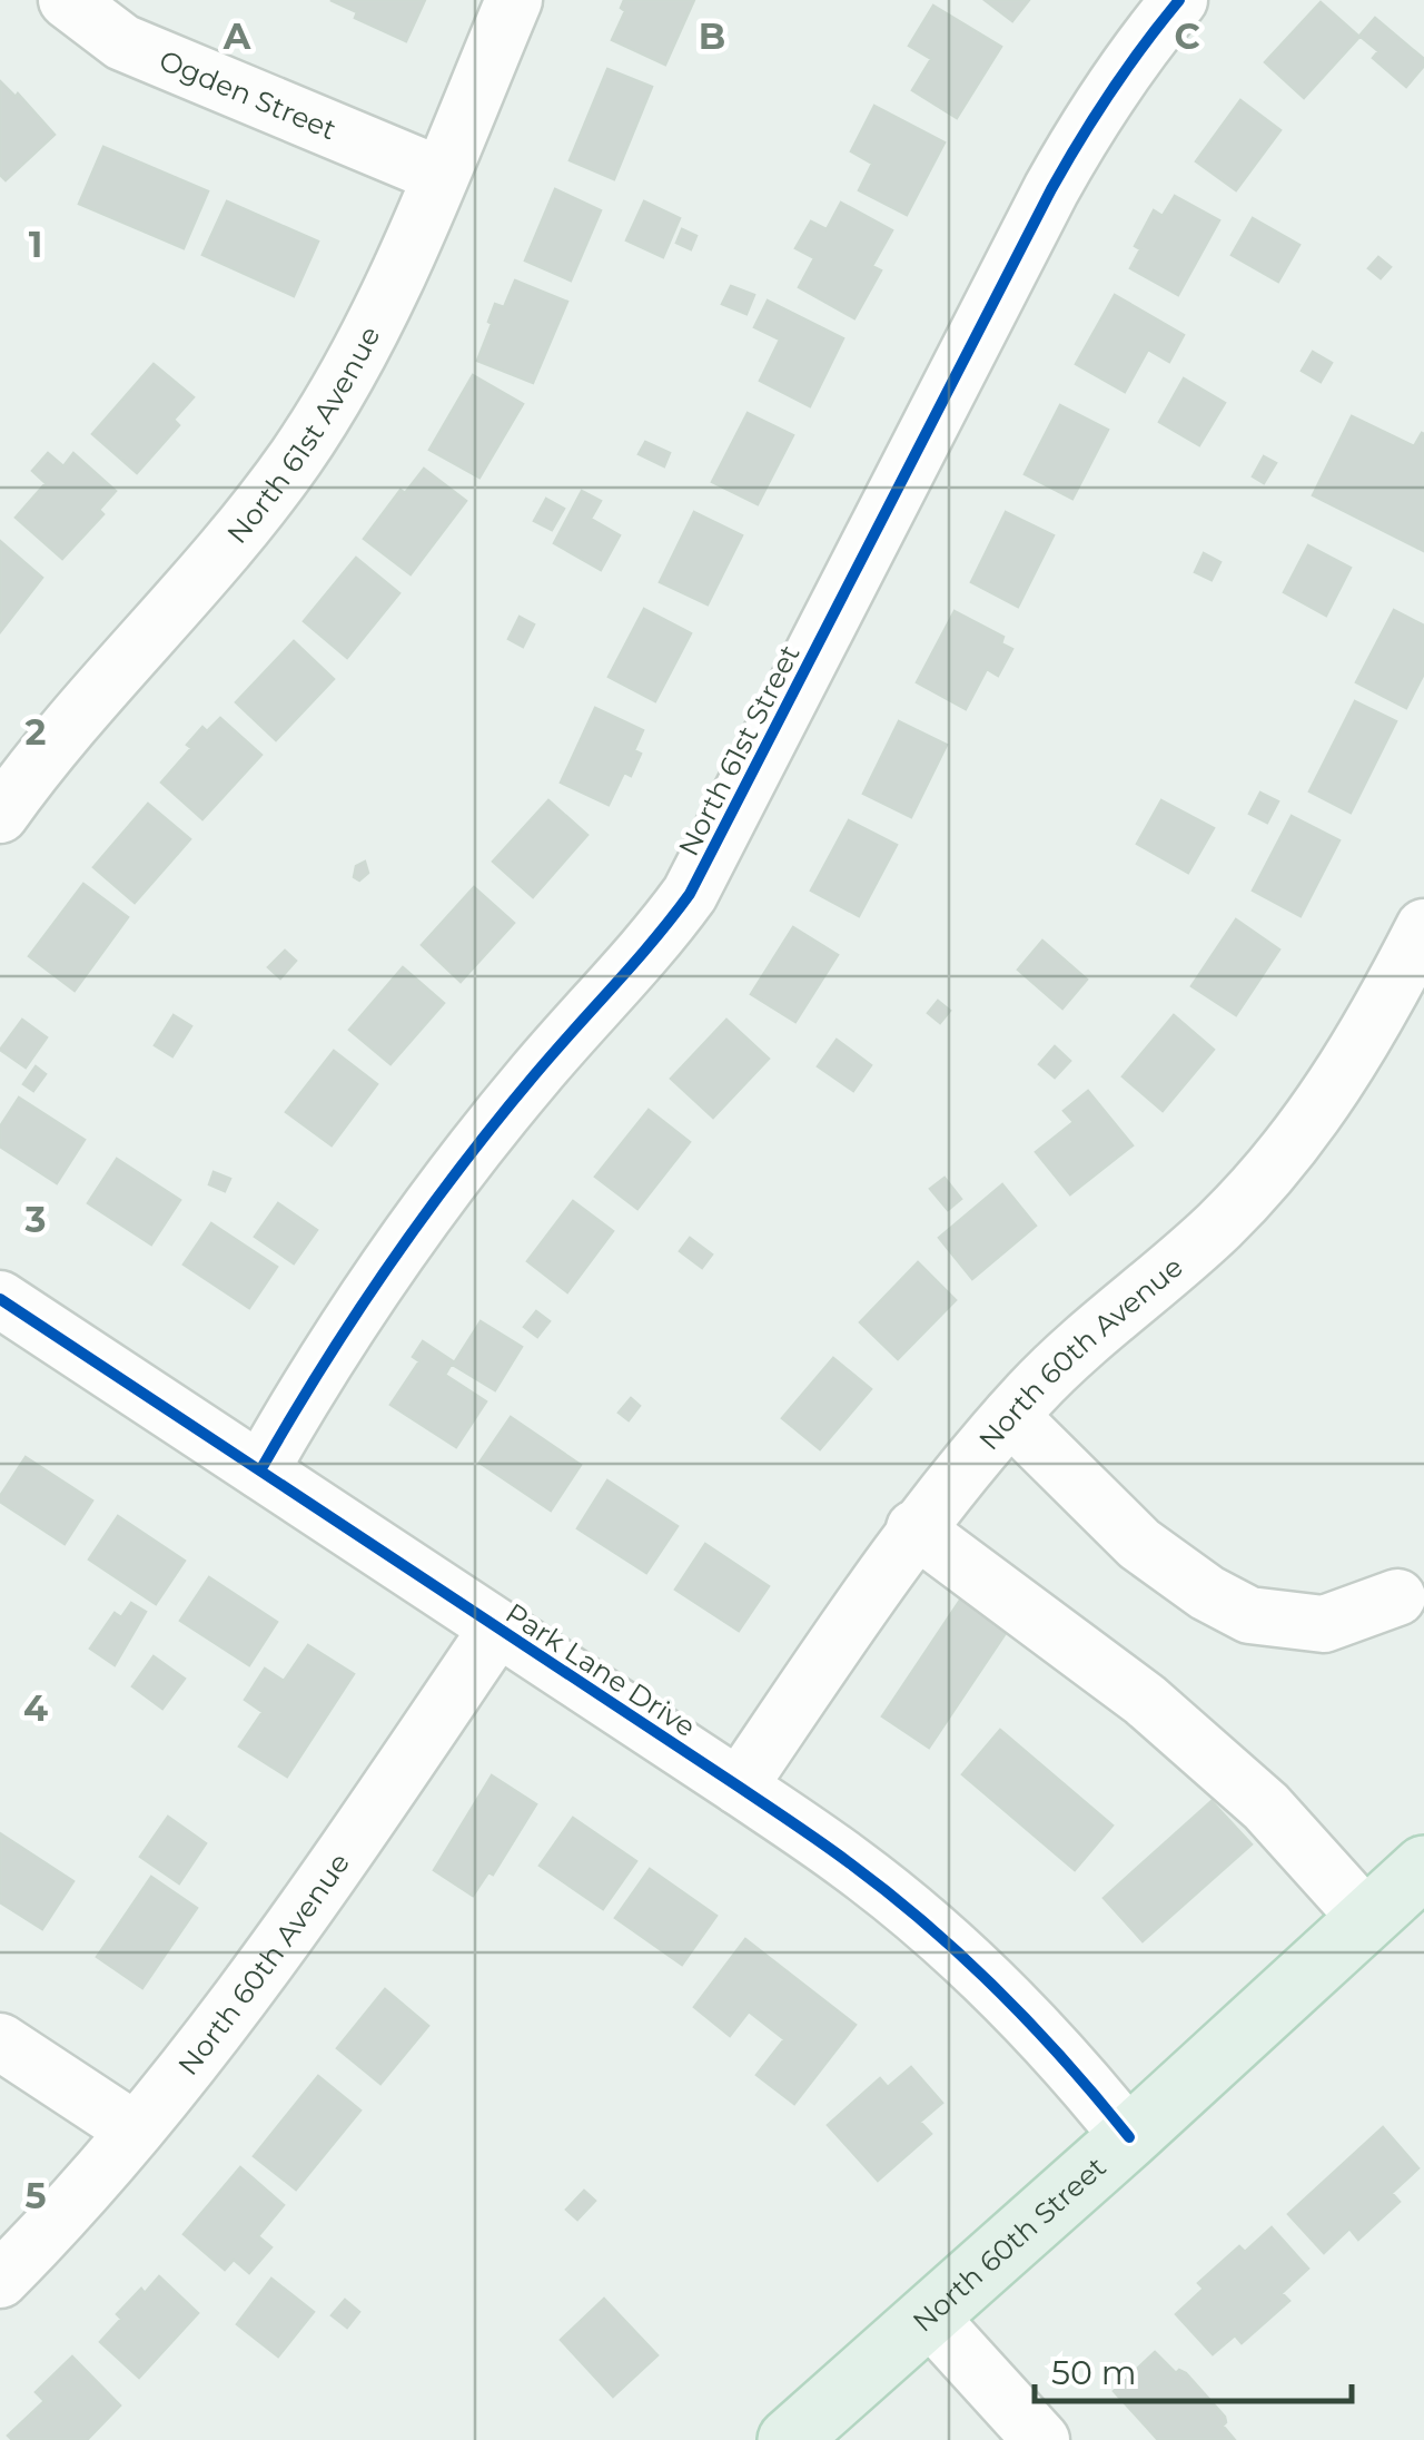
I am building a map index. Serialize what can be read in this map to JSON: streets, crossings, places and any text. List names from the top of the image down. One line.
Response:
{"streets":{"main road":["North 60th Street"],"street":["Ogden Street","North 61st Avenue","North 61st Street","North 60th Avenue","Park Lane Drive"]},"crossings":[["Ogden Street","North 61st Avenue"],["North 61st Street","Park Lane Drive"],["North 60th Avenue","Park Lane Drive"],["Park Lane Drive","North 60th Street"]],"scale_bar":"50 m","grid":{"columns":["A","B","C"],"rows":["1","2","3","4","5"]}}
